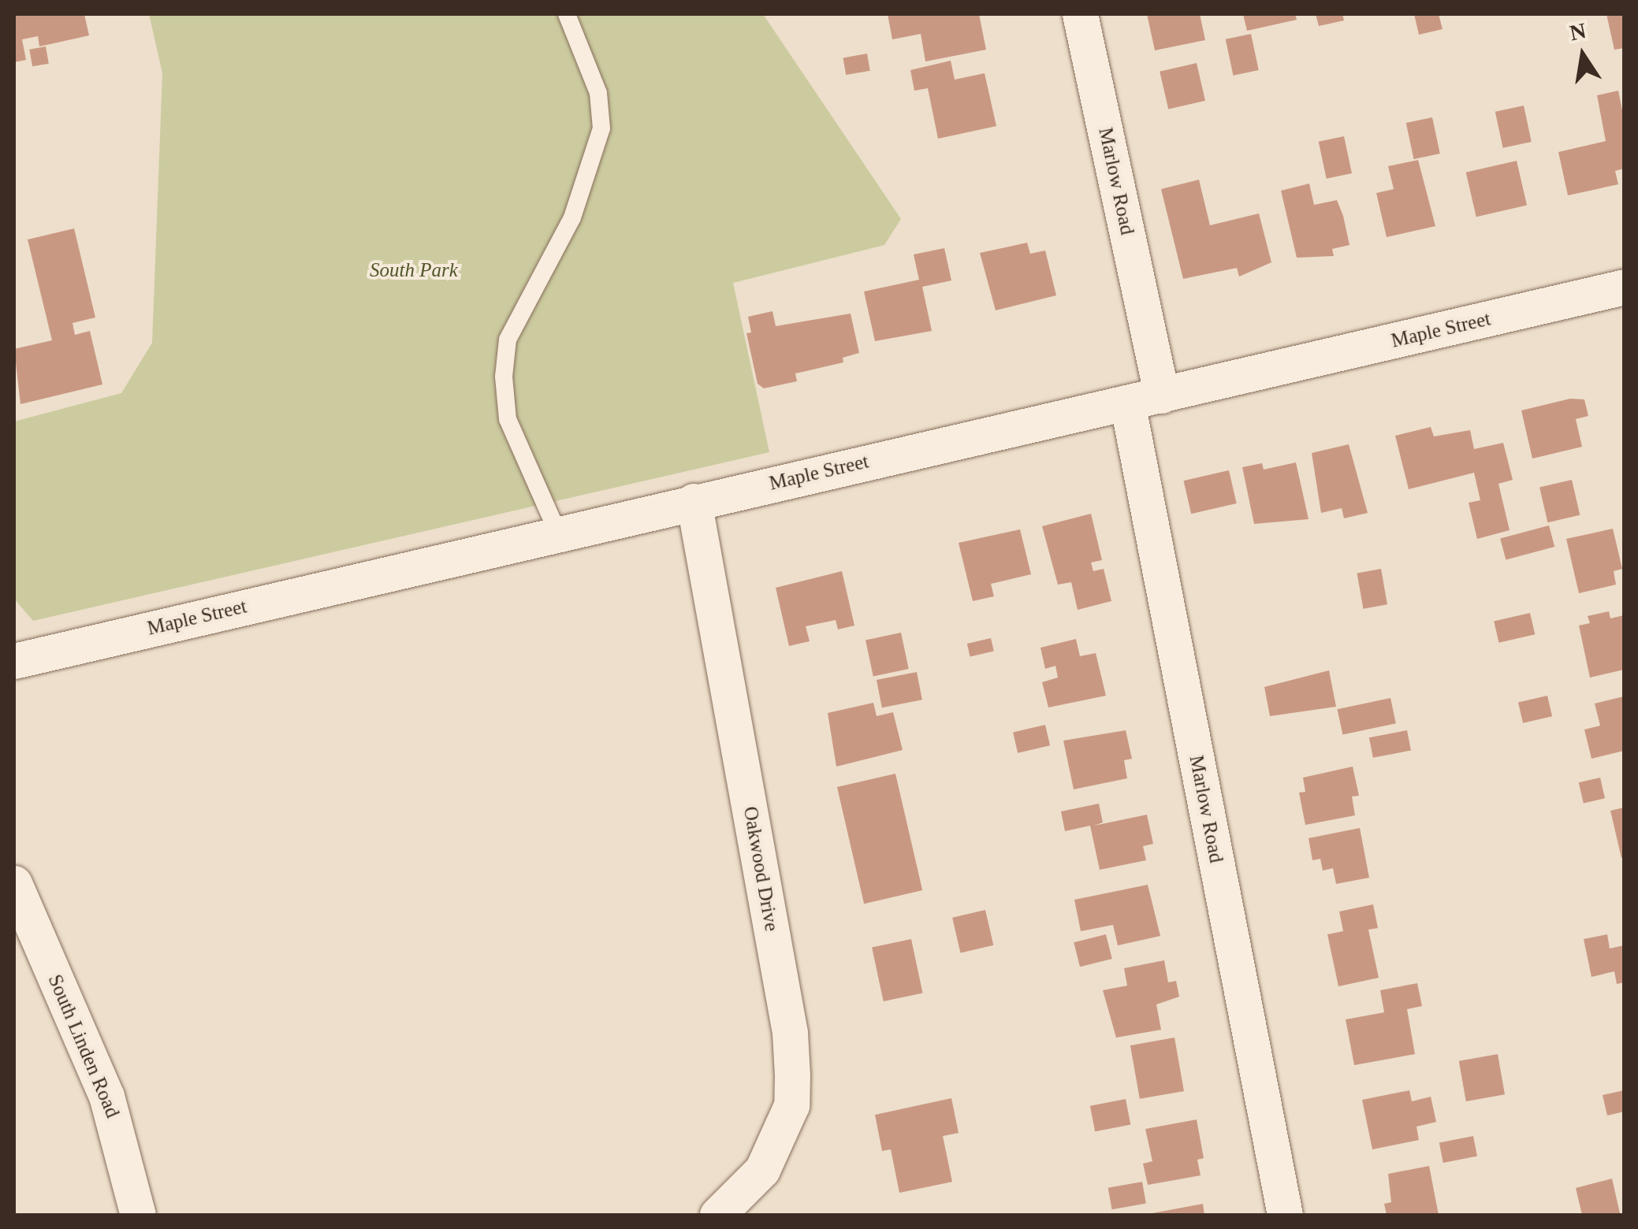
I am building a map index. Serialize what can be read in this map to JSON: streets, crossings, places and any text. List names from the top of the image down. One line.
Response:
{"streets":{"street":["Marlow Road","Maple Street","Oakwood Drive","South Linden Road"]},"crossings":[["Marlow Road","Maple Street"],["Maple Street","Oakwood Drive"]],"parks":["South Park"],"north":"top"}
